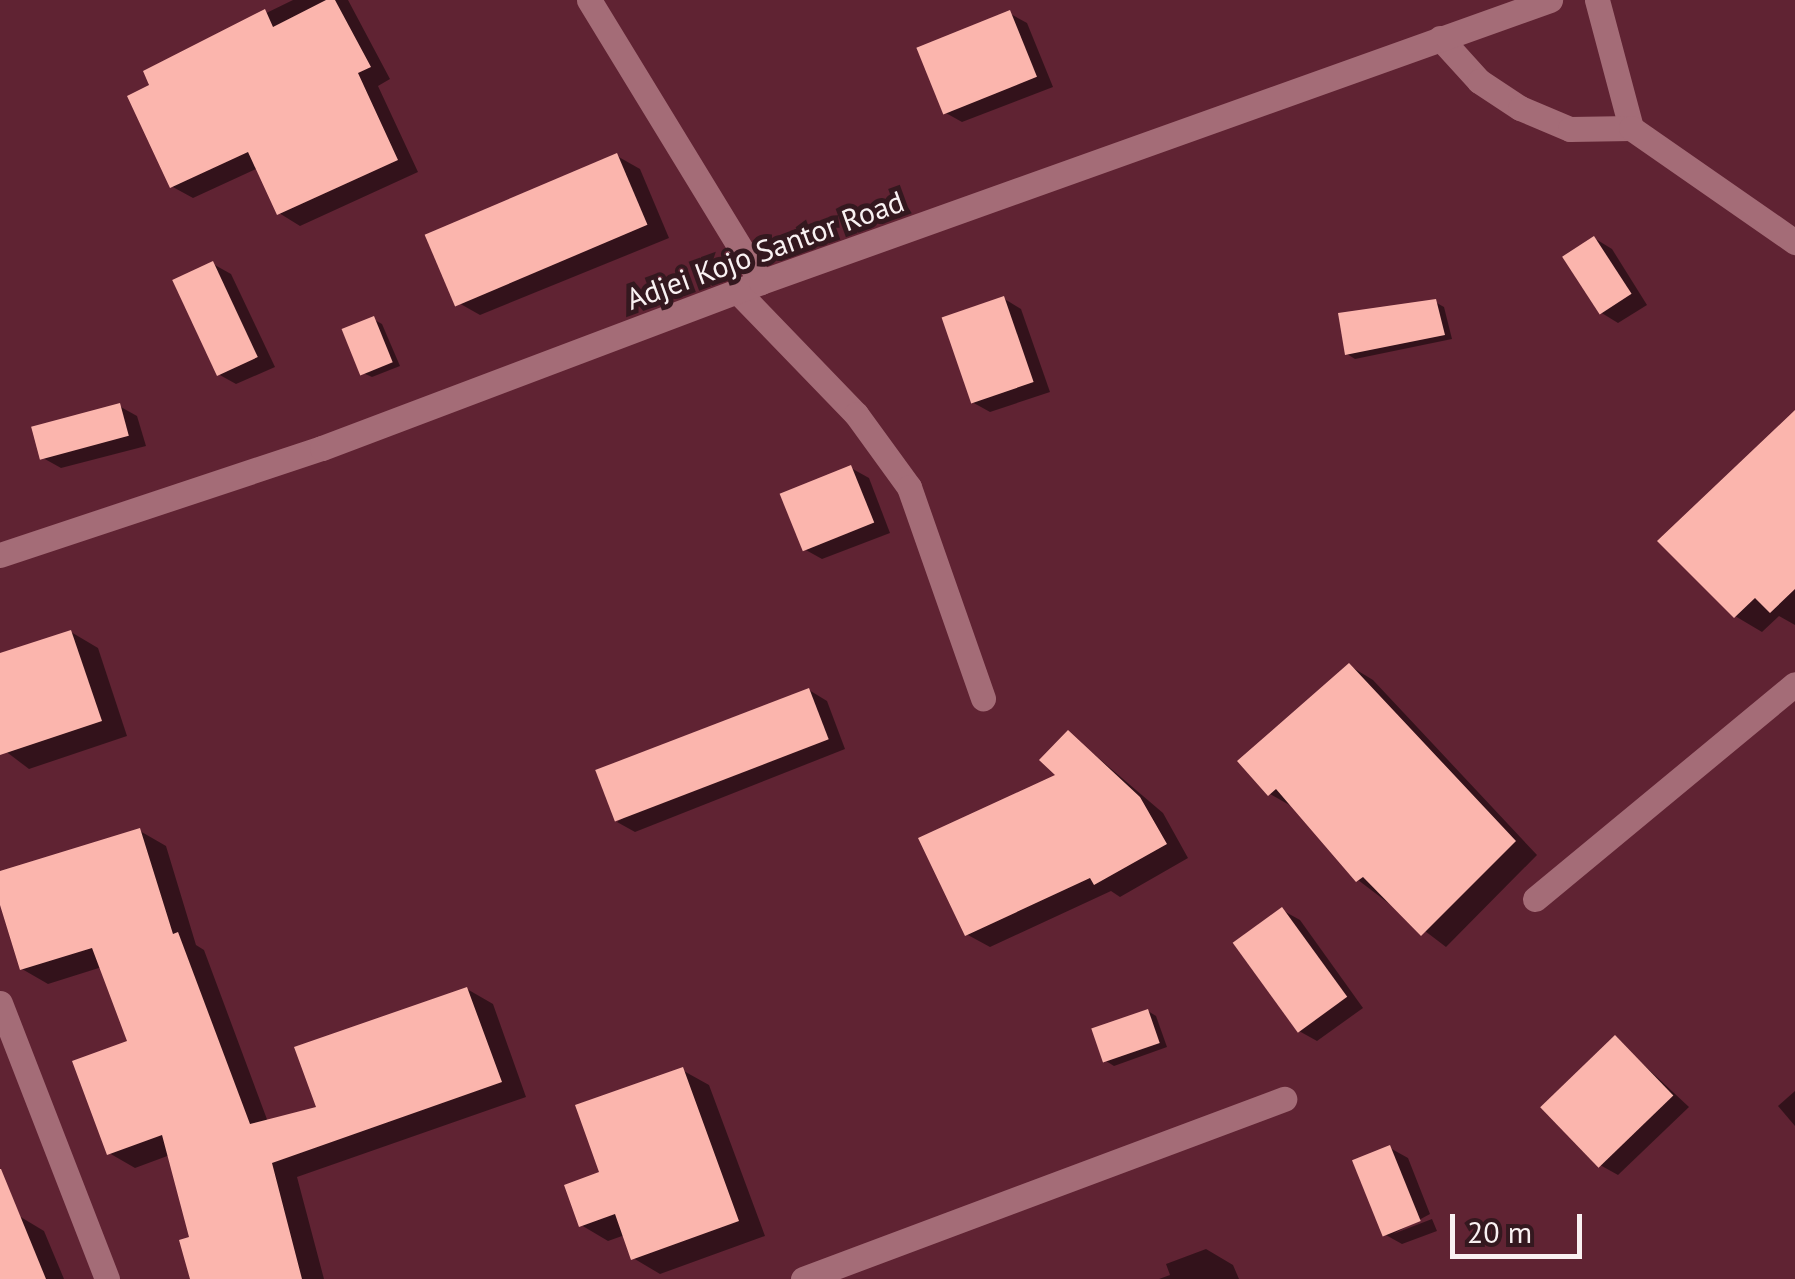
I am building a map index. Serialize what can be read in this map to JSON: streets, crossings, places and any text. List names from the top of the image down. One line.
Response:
{"streets":{"street":["Adjei Kojo Santor Road"]},"scale_bar":"20 m"}
